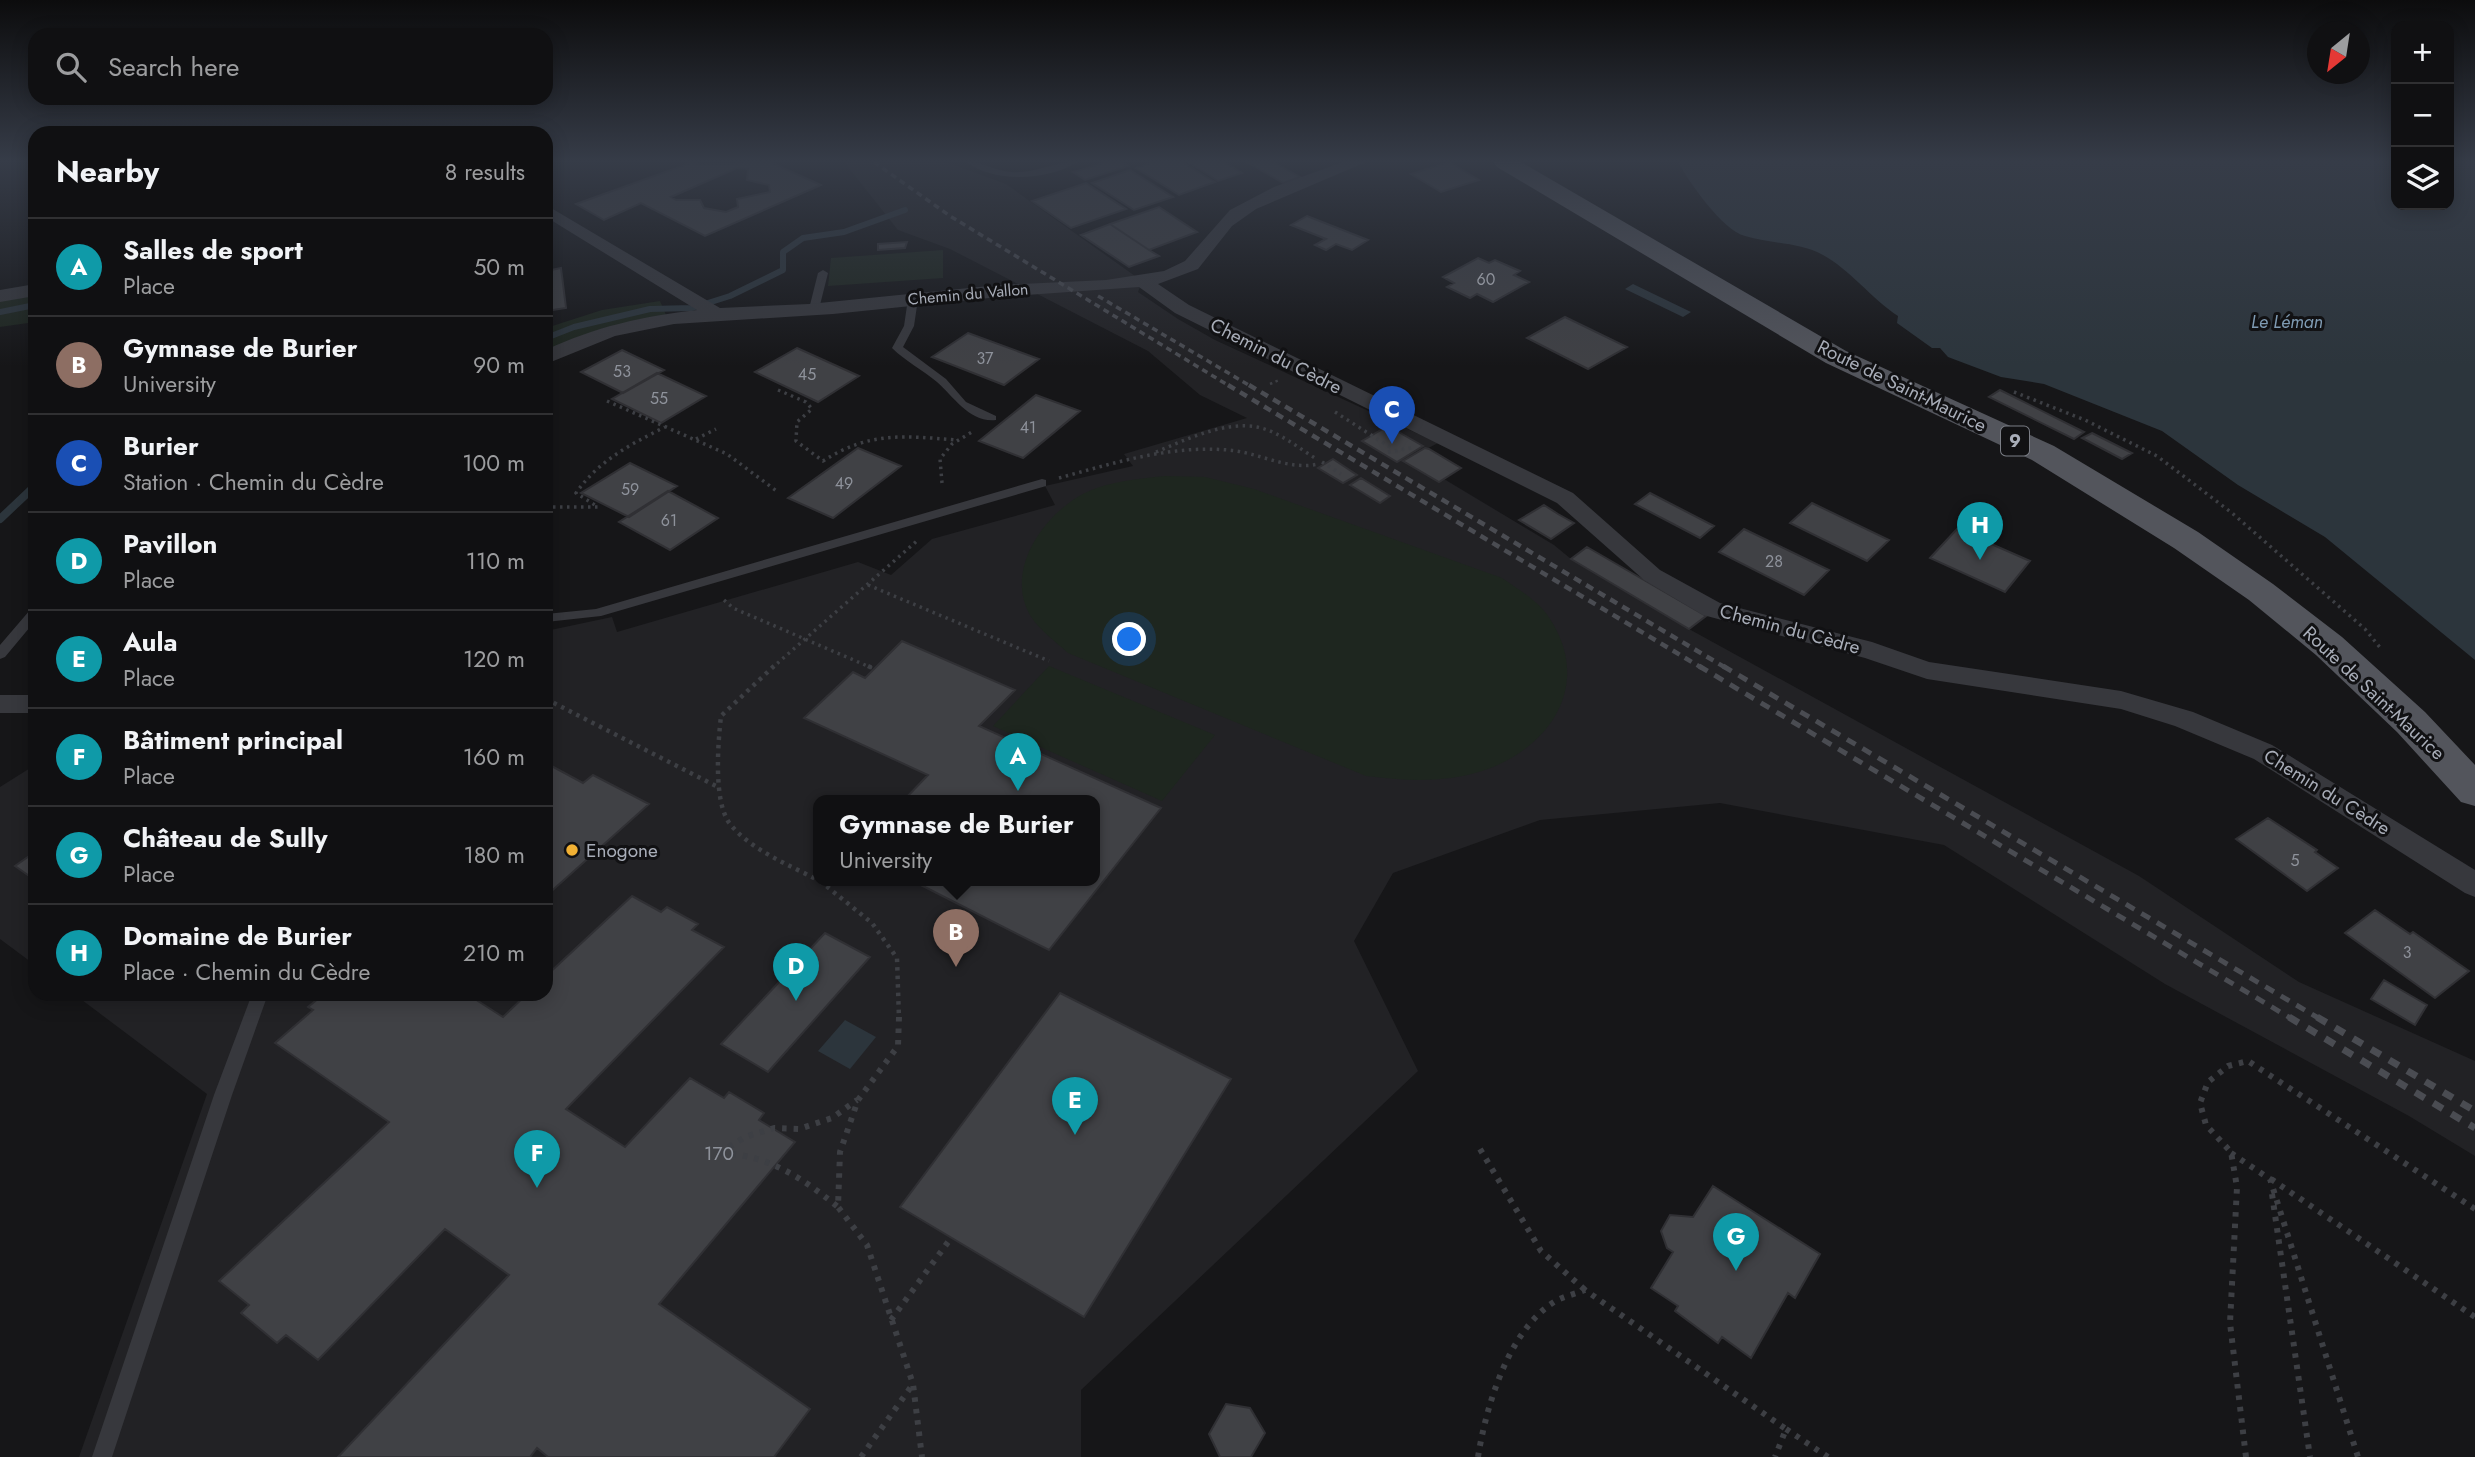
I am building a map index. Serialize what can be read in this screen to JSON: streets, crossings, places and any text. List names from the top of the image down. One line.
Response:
{"streets":{"main road":["Route de Saint-Maurice","9"],"street":["Chemin du Vallon","Chemin du Cèdre"]},"crossings":[["Chemin du Vallon","Chemin du Cèdre"]],"water":["Le Léman"],"places":["Enogone"],"house_numbers":["60","37","53","45","55","41","49","59","61","28","5","3","170"],"north":"bottom left","page":{"map_buttons":["+","−"],"search":"Search here","heading":["Nearby","8 results"],"list":[{"mark":"A","name":"Salles de sport","note":"Place","value":"50 m"},{"mark":"B","name":"Gymnase de Burier","note":"University","value":"90 m"},{"mark":"C","name":"Burier","note":"Station · Chemin du Cèdre","value":"100 m"},{"mark":"D","name":"Pavillon","note":"Place","value":"110 m"},{"mark":"E","name":"Aula","note":"Place","value":"120 m"},{"mark":"F","name":"Bâtiment principal","note":"Place","value":"160 m"},{"mark":"G","name":"Château de Sully","note":"Place","value":"180 m"},{"mark":"H","name":"Domaine de Burier","note":"Place · Chemin du Cèdre","value":"210 m"}],"pins":["C","H","A","B","D","E","F","G"],"popup":["Gymnase de Burier","University"]}}
